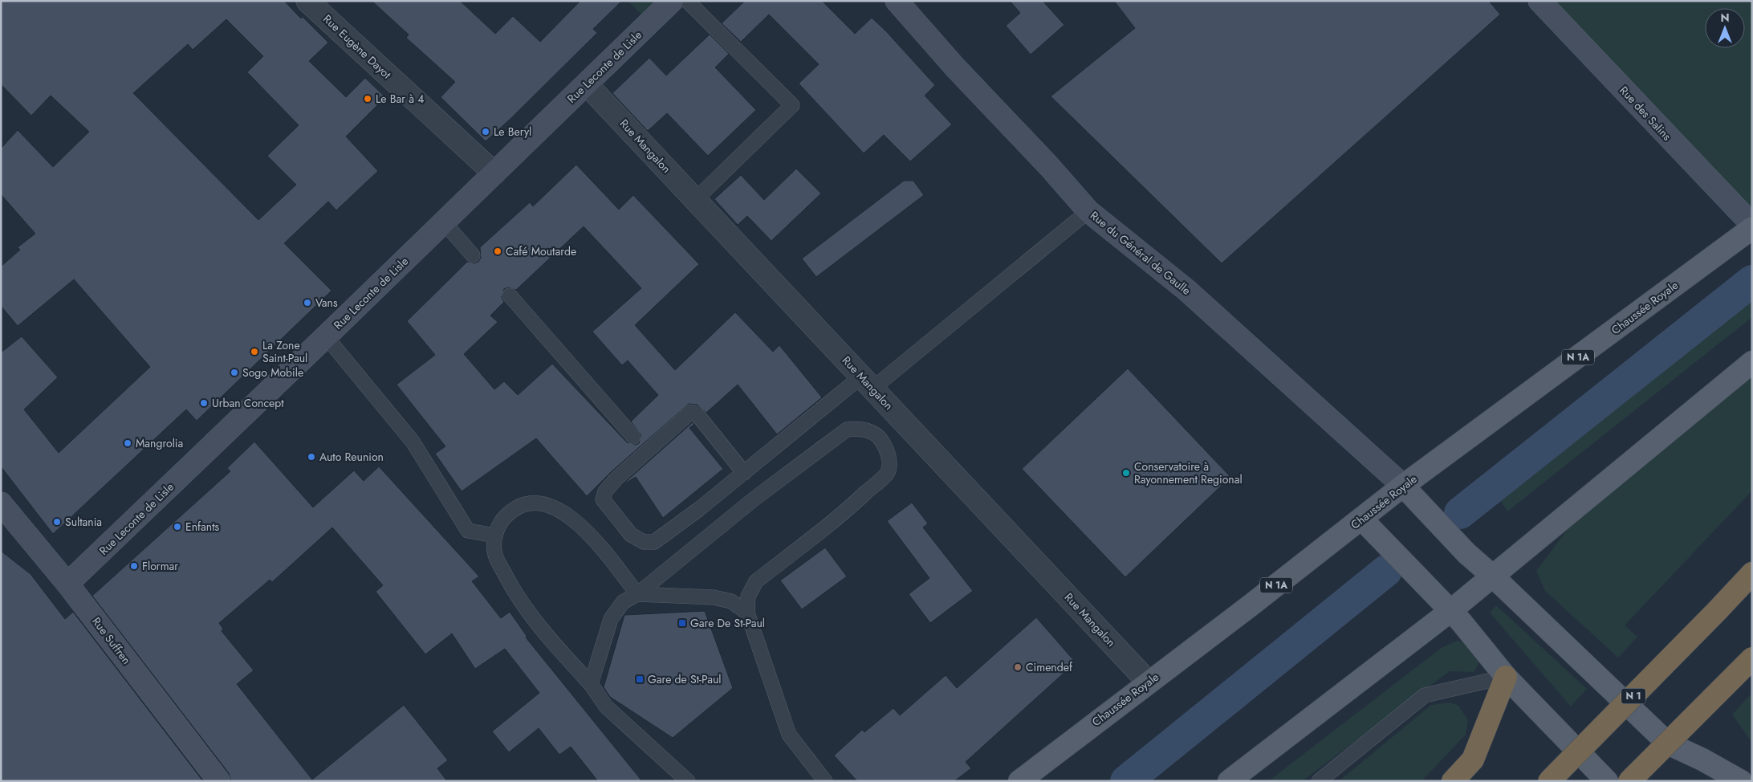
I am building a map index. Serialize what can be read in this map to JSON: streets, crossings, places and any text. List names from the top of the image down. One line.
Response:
{"streets":{"highway":["N 1"],"main road":["Chaussée Royale","N 1A"],"street":["Rue Eugène Dayot","Rue Leconte de Lisle","Rue des Salins","Rue Mangalon","Rue du Général de Gaulle","Rue Suffren"]},"crossings":[["Rue Eugène Dayot","Rue Leconte de Lisle"],["Rue Leconte de Lisle","Rue Mangalon"],["Rue Leconte de Lisle","Rue Suffren"],["Rue des Salins","Chaussée Royale"],["Rue Mangalon","Chaussée Royale"],["Rue du Général de Gaulle","Chaussée Royale"]],"places":{"other":["Le Bar à 4","Le Beryl","Café Moutarde","Vans","La Zone Saint-Paul","Sogo Mobile","Urban Concept","Mangrolia","Auto Reunion","Conservatoire à Rayonnement Regional","Sultania","Enfants","Flormar","Cimendef"],"transit":["Gare De St-Paul","Gare de St-Paul"]},"north":"top"}
